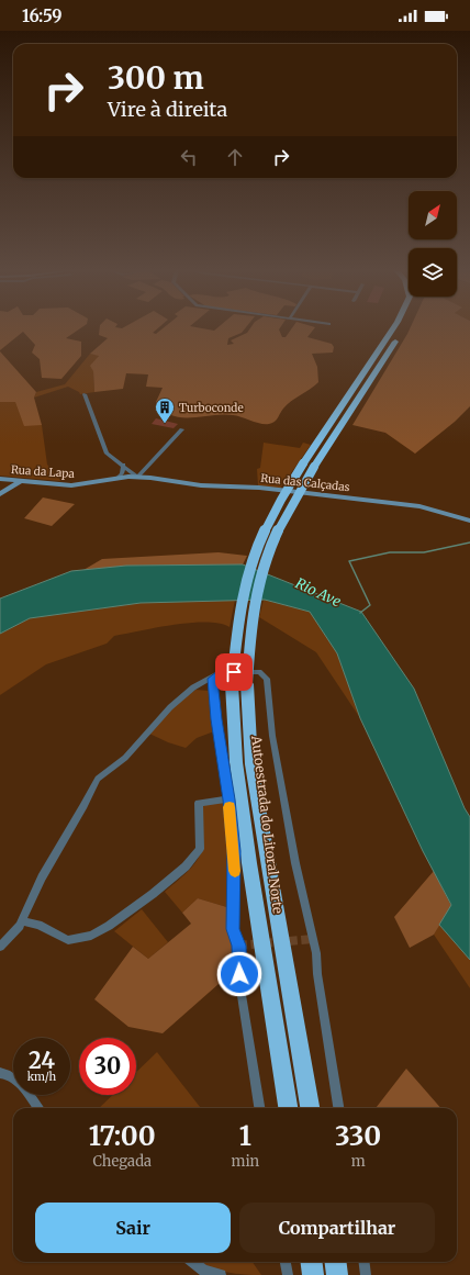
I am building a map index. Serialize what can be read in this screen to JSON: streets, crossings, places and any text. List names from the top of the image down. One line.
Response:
{"streets":{"highway":["Autoestrada do Litoral Norte"],"main road":["Rua da Lapa","Rua das Calçadas"]},"crossings":[["Rua da Lapa","Rua das Calçadas"]],"water":["Rio Ave"],"places":{"building":["Turboconde"]},"north":"top right","page":{"status":"16:59","turn":["300 m","Vire à direita"],"speed":"24 km/h","limit":"30","eta":["17:00","Chegada","1","min","330","m"],"buttons":["Sair","Compartilhar"]}}
